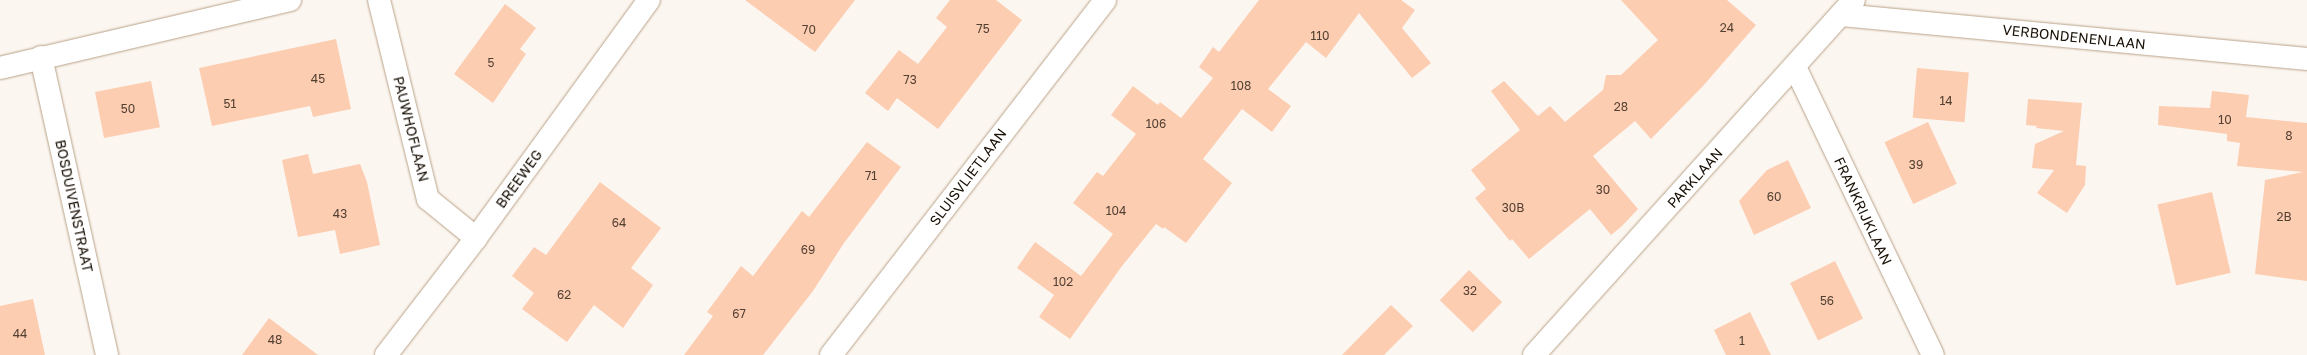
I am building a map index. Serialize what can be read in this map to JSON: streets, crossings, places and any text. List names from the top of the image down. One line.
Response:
{"streets":{"street":["VERBONDENENLAAN","PAUWHOFLAAN","SLUISVLIETLAAN","PARKLAAN","BREEWEG","BOSDUIVENSTRAAT","FRANKRIJKLAAN"]},"crossings":[["VERBONDENENLAAN","PARKLAAN"],["PAUWHOFLAAN","BREEWEG"],["PARKLAAN","FRANKRIJKLAAN"]],"house_numbers":["24","75","70","110","5","45","73","108","14","51","28","50","10","106","8","39","71","30","60","30B","104","43","2B","64","69","102","32","62","56","67","44","48","1"]}
